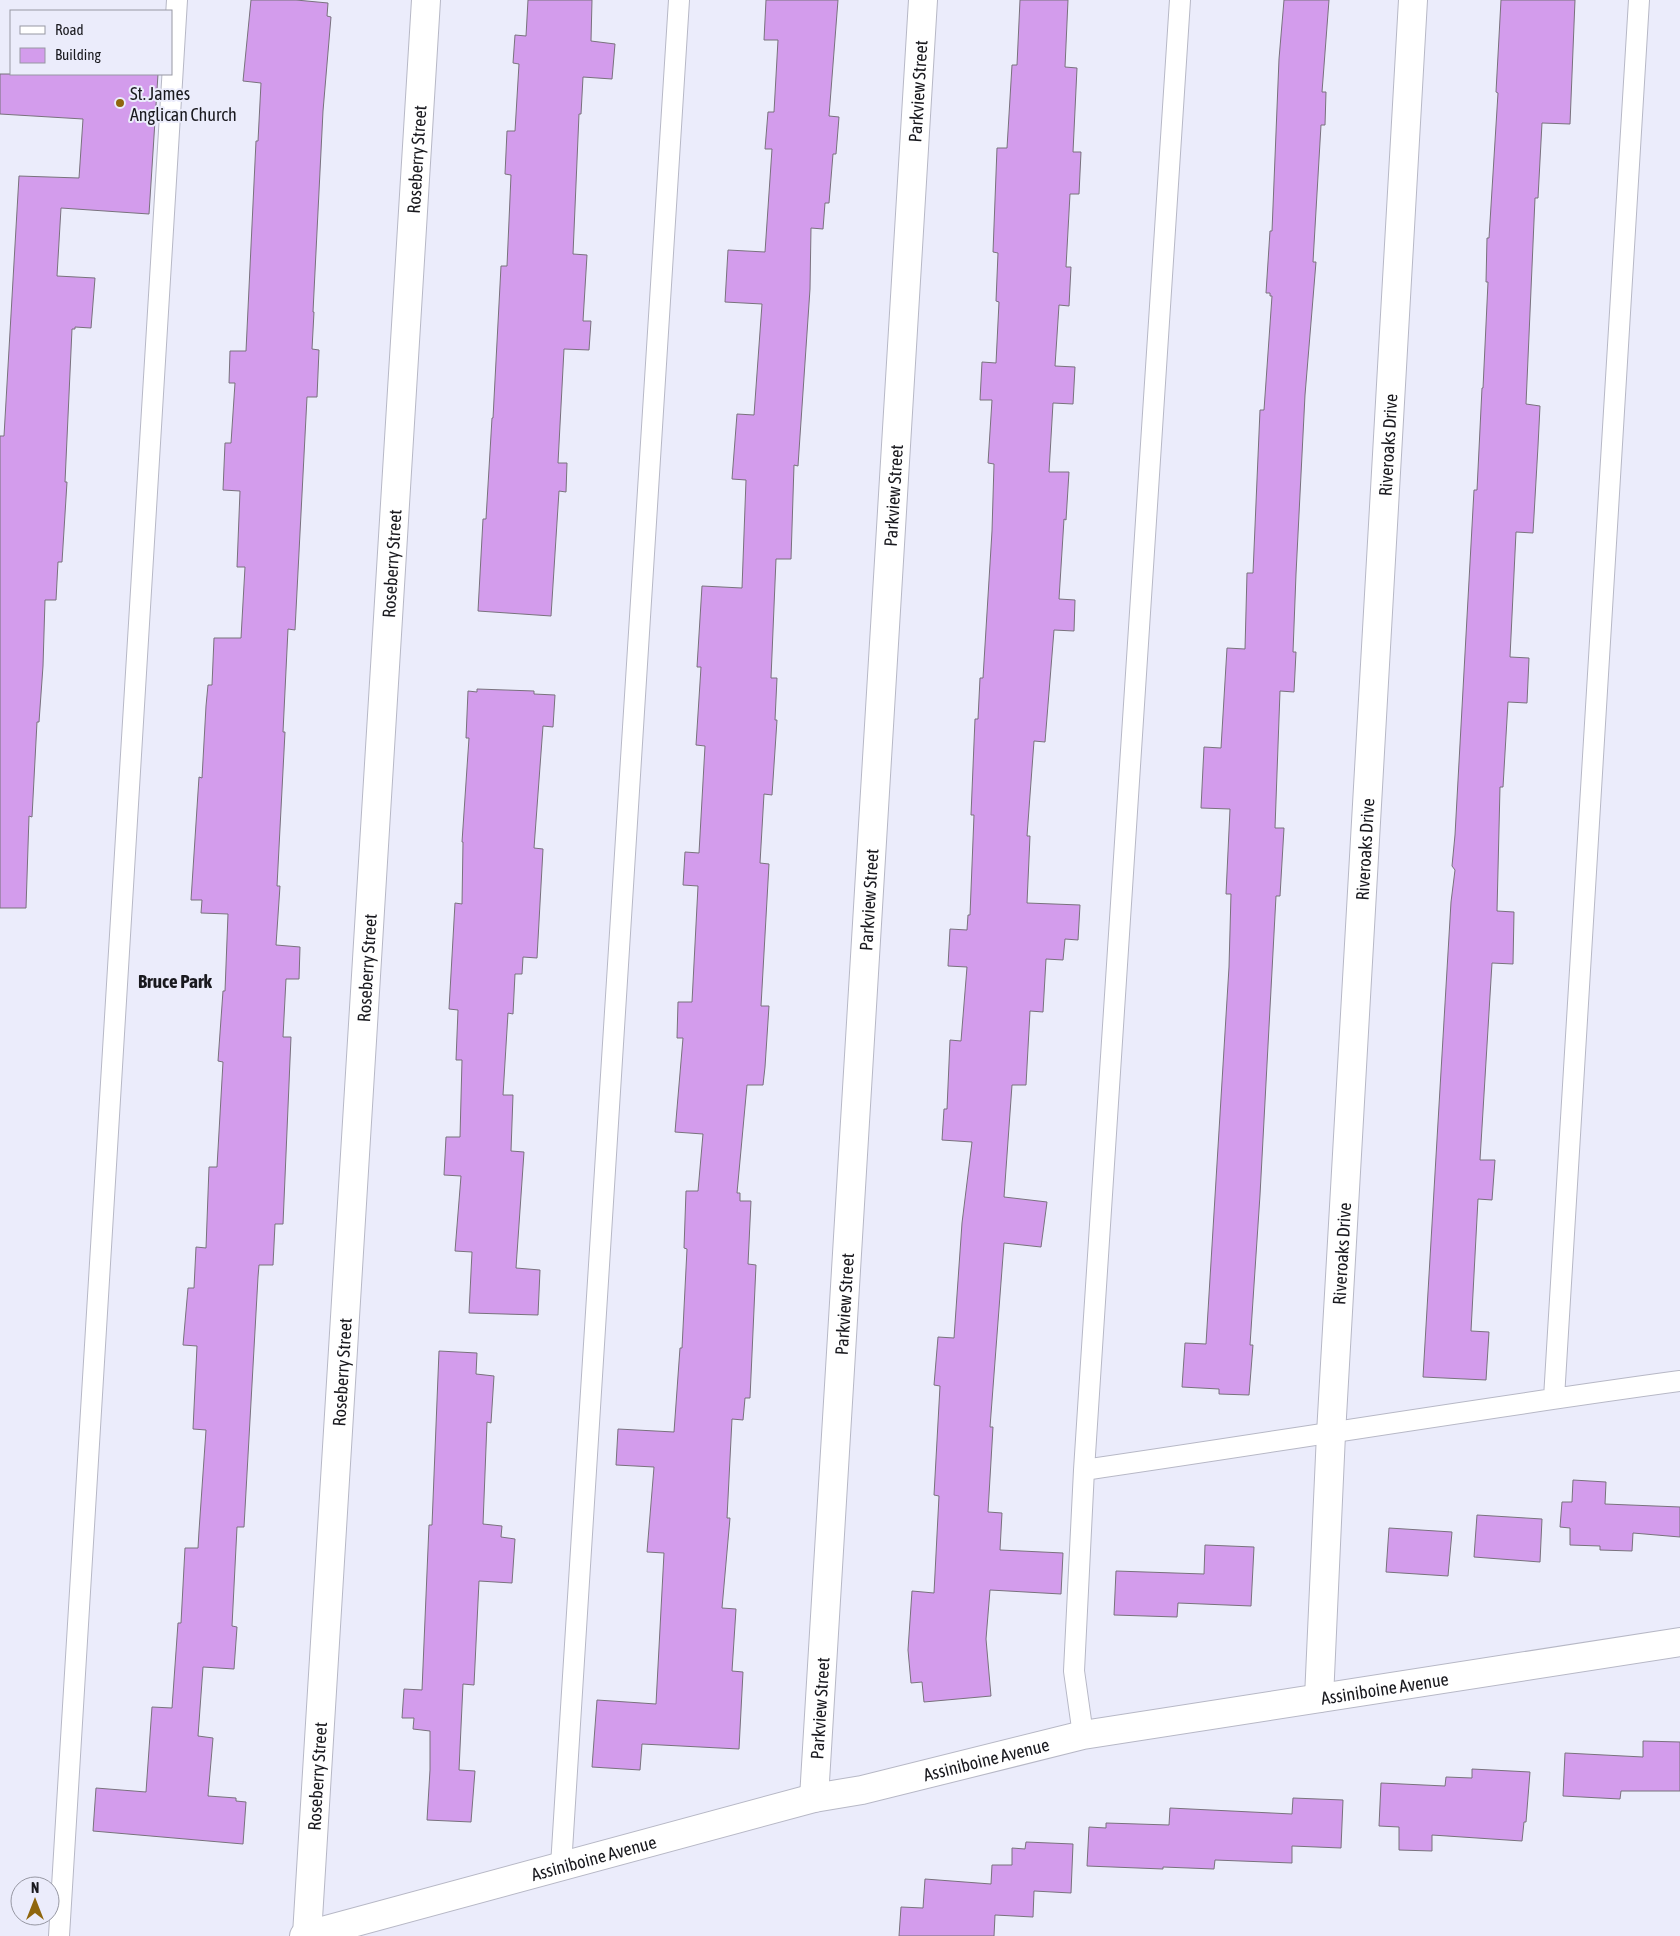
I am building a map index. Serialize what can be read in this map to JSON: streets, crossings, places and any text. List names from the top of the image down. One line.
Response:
{"streets":{"street":["Parkview Street","Roseberry Street","Riveroaks Drive","Assiniboine Avenue"]},"crossings":[["Parkview Street","Assiniboine Avenue"],["Roseberry Street","Assiniboine Avenue"],["Riveroaks Drive","Assiniboine Avenue"]],"districts":["Bruce Park"],"places":["St. James Anglican Church"],"legend":["Road","Building"],"north":"top"}
